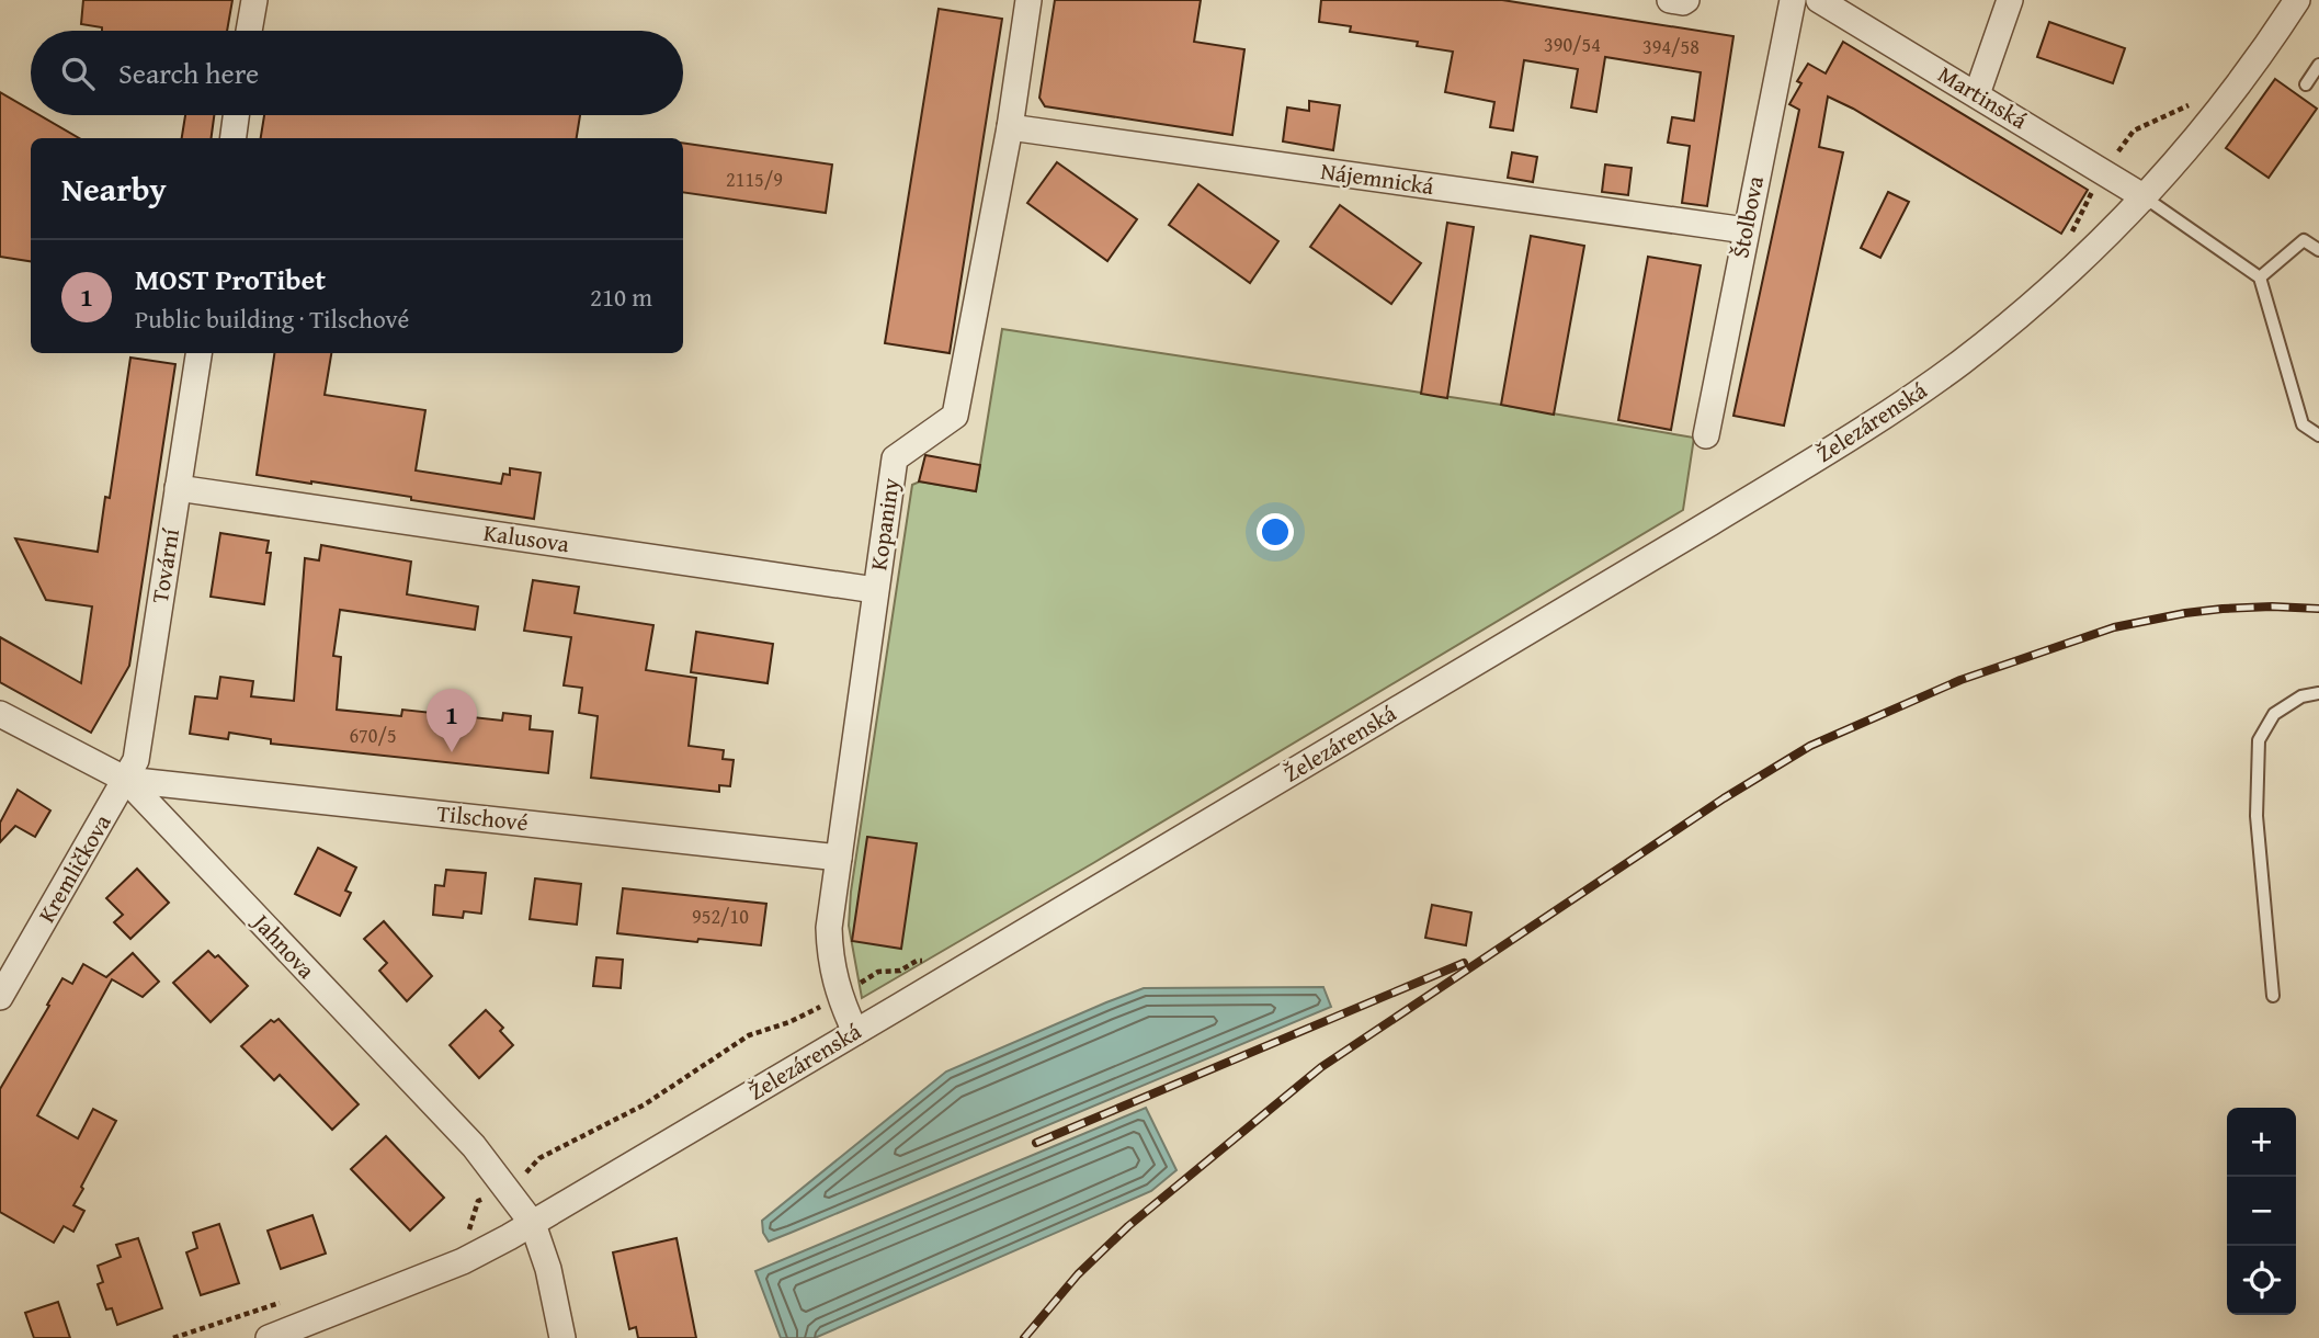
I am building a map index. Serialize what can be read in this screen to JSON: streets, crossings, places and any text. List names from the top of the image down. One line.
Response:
{"streets":{"street":["Martinská","Nájemnická","Štolbova","Železárenská","Kopaniny","Kalusova","Tovární","Tilschové","Kremličkova","Jahnova"]},"crossings":[["Martinská","Železárenská"],["Nájemnická","Štolbova"],["Nájemnická","Kopaniny"],["Železárenská","Kopaniny"],["Železárenská","Jahnova"],["Kopaniny","Kalusova"],["Kopaniny","Tilschové"],["Kalusova","Tovární"],["Tovární","Tilschové"],["Tovární","Kremličkova"],["Tovární","Jahnova"],["Tilschové","Kremličkova"],["Tilschové","Jahnova"],["Kremličkova","Jahnova"]],"house_numbers":["390/54","394/58","2115/9","670/5","952/10"],"page":{"search":"Search here","heading":"Nearby","list":[{"mark":"1","name":"MOST ProTibet","note":"Public building · Tilschové","value":"210 m"}],"pins":"1","map_buttons":["+","−"]}}
